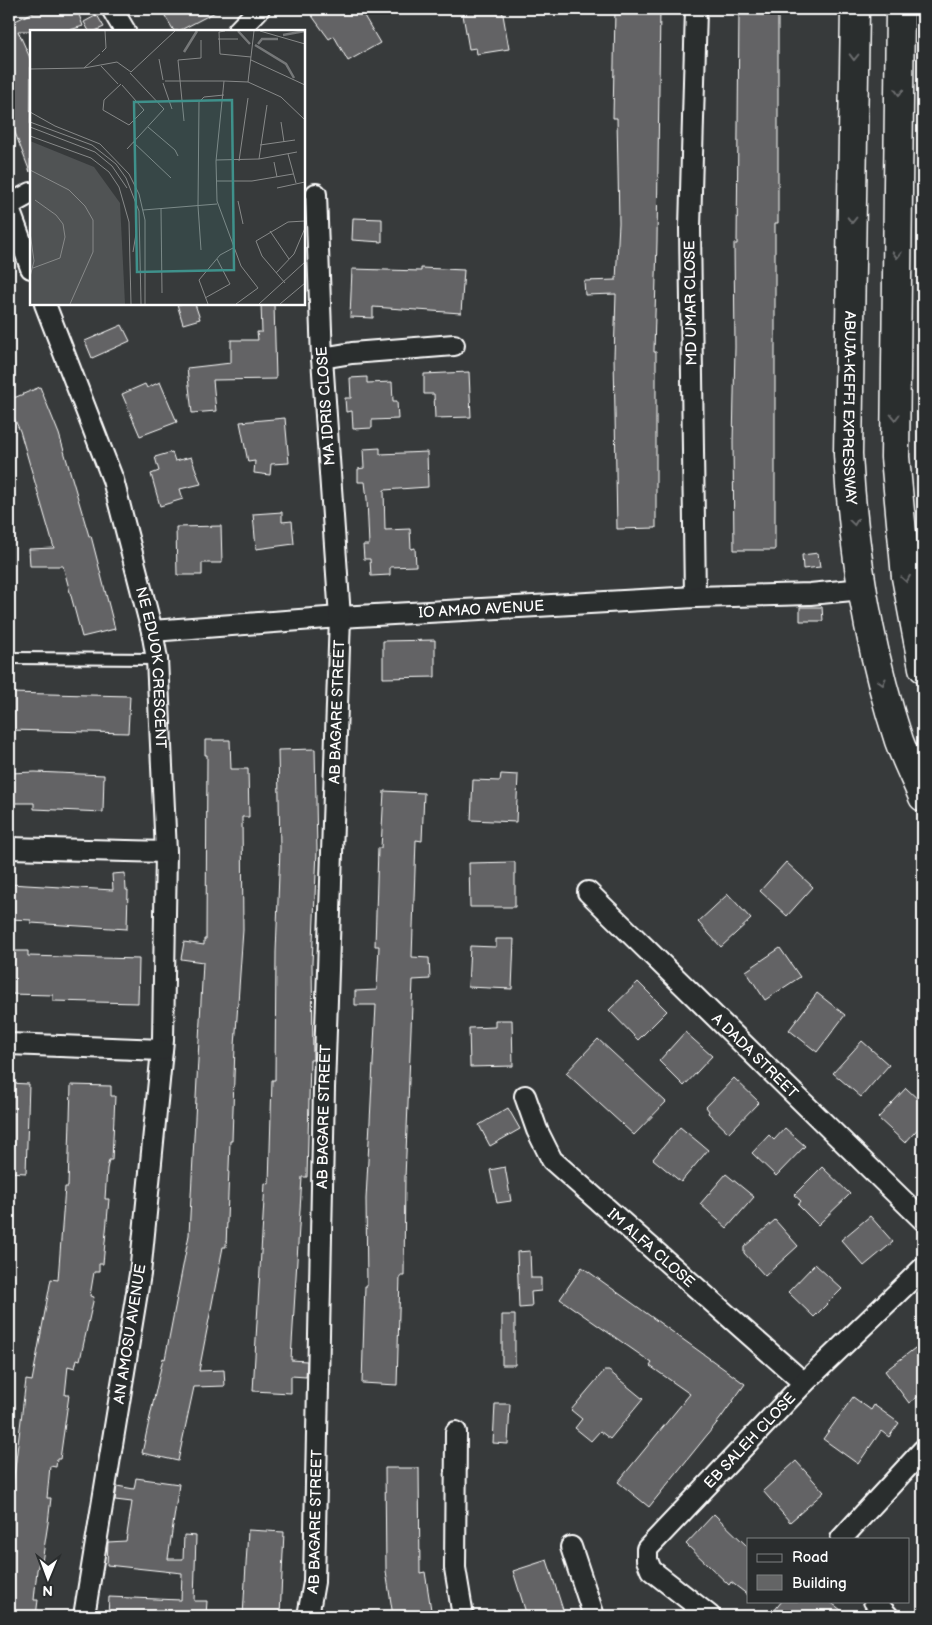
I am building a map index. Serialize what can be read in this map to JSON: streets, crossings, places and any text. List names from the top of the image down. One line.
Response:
{"streets":{"highway":["ABUJA-KEFFI EXPRESSWAY"],"street":["MD UMAR CLOSE","MA IDRIS CLOSE","IO AMAO AVENUE","NE EDUOK CRESCENT","AB BAGARE STREET","A DADA STREET","IM ALFA CLOSE","AN AMOSU AVENUE","EB SALEH CLOSE"]},"crossings":[["MD UMAR CLOSE","IO AMAO AVENUE"],["MA IDRIS CLOSE","IO AMAO AVENUE"],["MA IDRIS CLOSE","AB BAGARE STREET"],["ABUJA-KEFFI EXPRESSWAY","IO AMAO AVENUE"],["IO AMAO AVENUE","NE EDUOK CRESCENT"],["IO AMAO AVENUE","AB BAGARE STREET"],["NE EDUOK CRESCENT","AN AMOSU AVENUE"],["IM ALFA CLOSE","EB SALEH CLOSE"]],"legend":["Road","Building"],"north":"bottom"}
